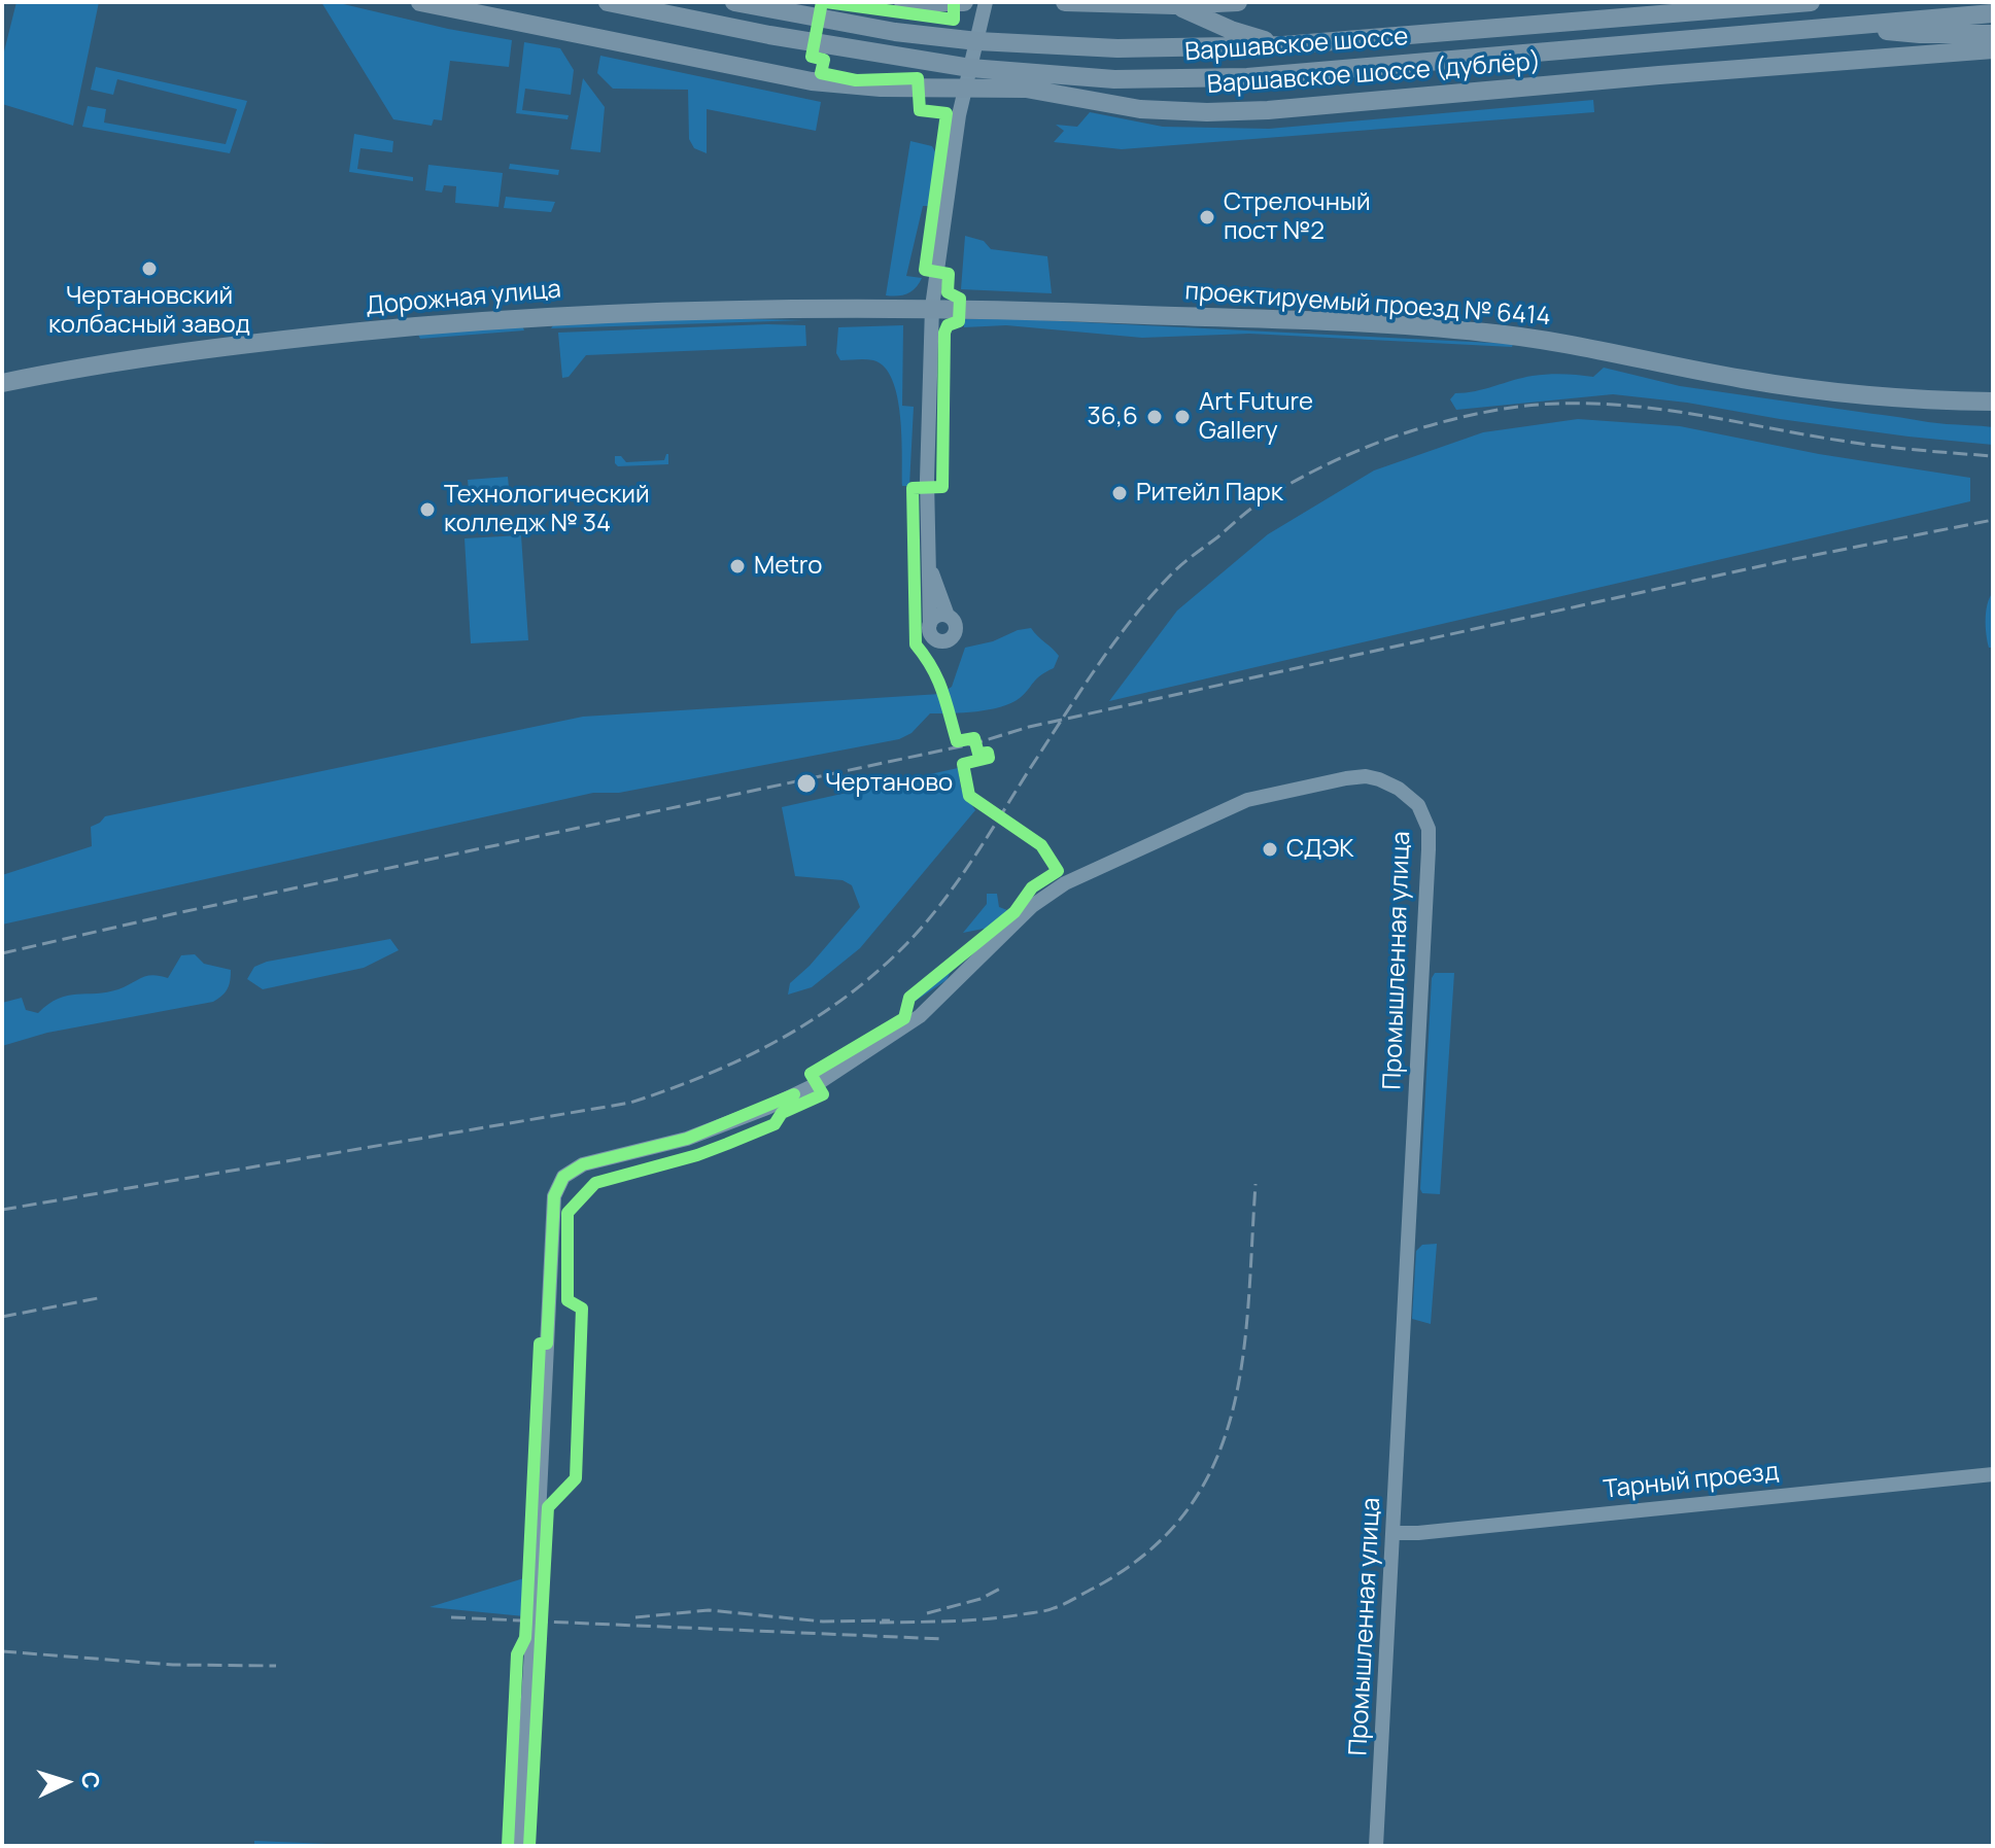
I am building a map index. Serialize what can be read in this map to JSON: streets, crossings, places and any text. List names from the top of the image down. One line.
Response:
{"streets":{"main road":["Варшавское шоссе","Варшавское шоссе (дублёр)","Дорожная улица","проектируемый проезд № 6414"],"street":["Промышленная улица","Тарный проезд"]},"crossings":[["Варшавское шоссе","Варшавское шоссе (дублёр)"],["Дорожная улица","проектируемый проезд № 6414"],["Промышленная улица","Тарный проезд"]],"places":["Стрелочный пост №2","Чертановский колбасный завод","36,6","Art Future Gallery","Ритейл Парк","Технологический колледж № 34","Metro","Чертаново","СДЭК"],"north":"right"}
